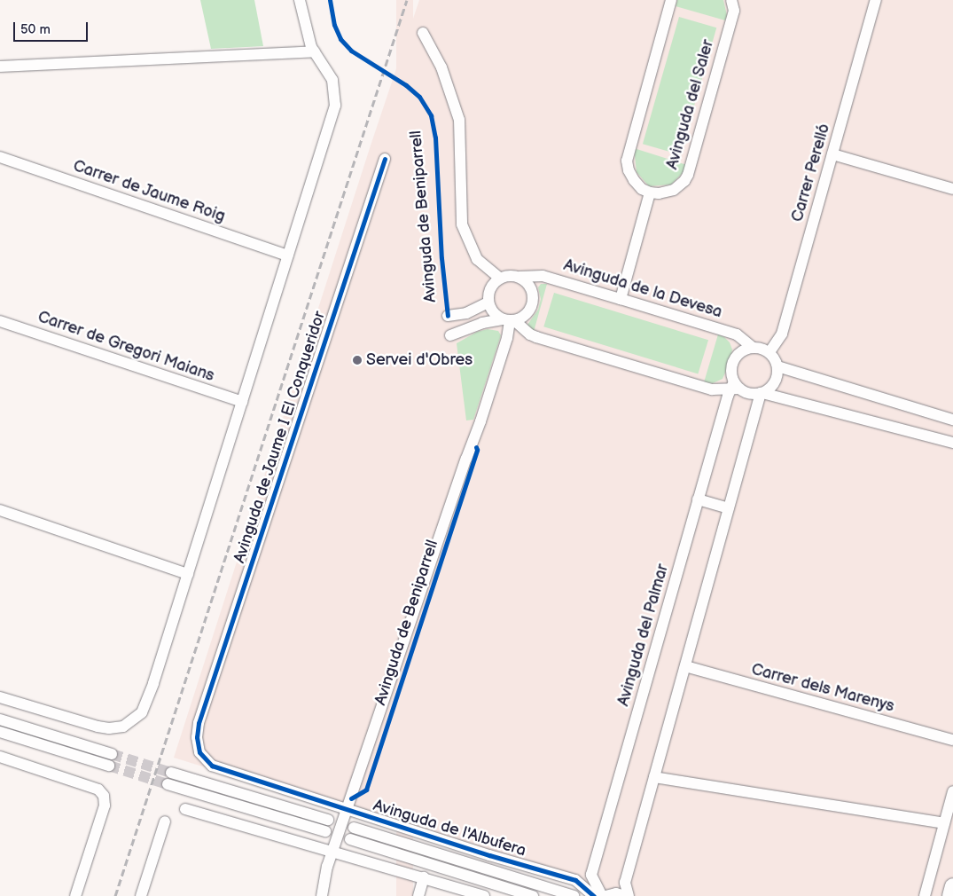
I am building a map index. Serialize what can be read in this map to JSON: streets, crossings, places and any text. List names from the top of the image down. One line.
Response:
{"streets":{"street":["Avinguda del Saler","Carrer Perelló","Carrer de Jaume Roig","Avinguda de Beniparrell","Avinguda de la Devesa","Carrer de Gregori Maians","Avinguda de Jaume I El Conqueridor","Avinguda del Palmar","Carrer dels Marenys","Avinguda de l'Albufera"]},"crossings":[["Carrer Perelló","Avinguda de la Devesa"],["Carrer Perelló","Avinguda del Palmar"],["Avinguda de Beniparrell","Avinguda de la Devesa"],["Avinguda de Beniparrell","Avinguda de l'Albufera"],["Avinguda de la Devesa","Avinguda del Palmar"],["Avinguda de Jaume I El Conqueridor","Avinguda de l'Albufera"]],"places":["Servei d'Obres"],"scale_bar":"50 m"}
